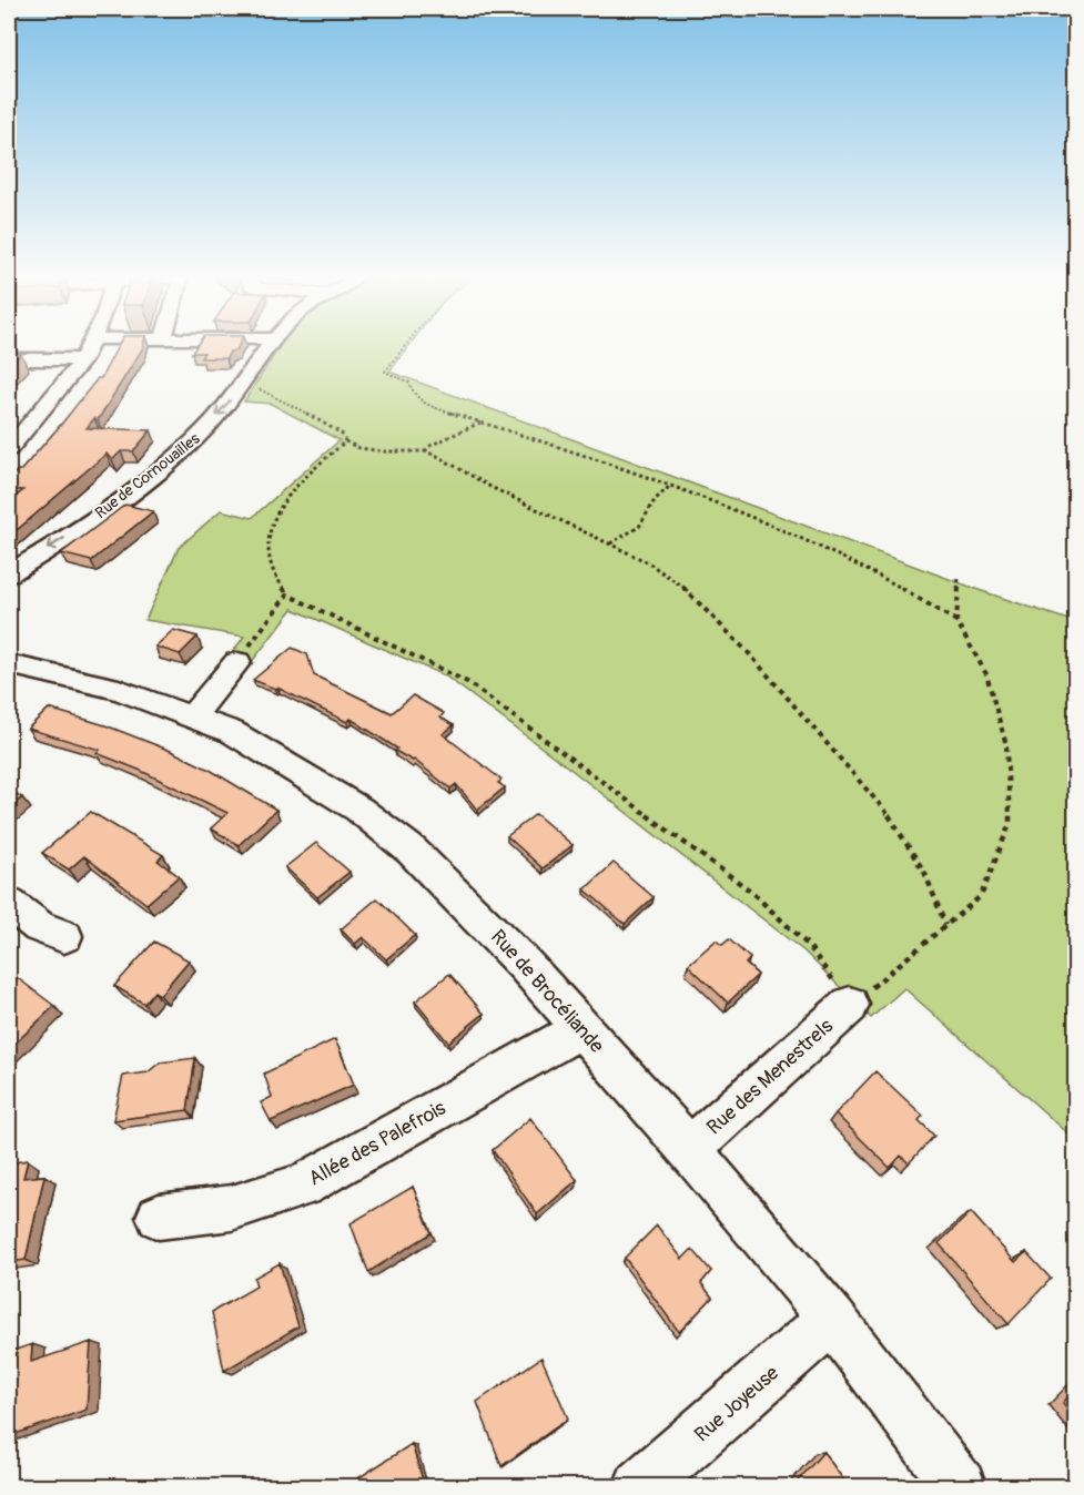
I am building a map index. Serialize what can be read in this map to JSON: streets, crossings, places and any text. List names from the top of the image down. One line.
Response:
{"streets":{"street":["Rue de Cornouailles","Rue de Brocéliande","Rue des Menestrels","Allée des Palefrois","Rue Joyeuse"]},"crossings":[["Rue de Brocéliande","Rue des Menestrels"],["Rue de Brocéliande","Allée des Palefrois"],["Rue de Brocéliande","Rue Joyeuse"]]}
